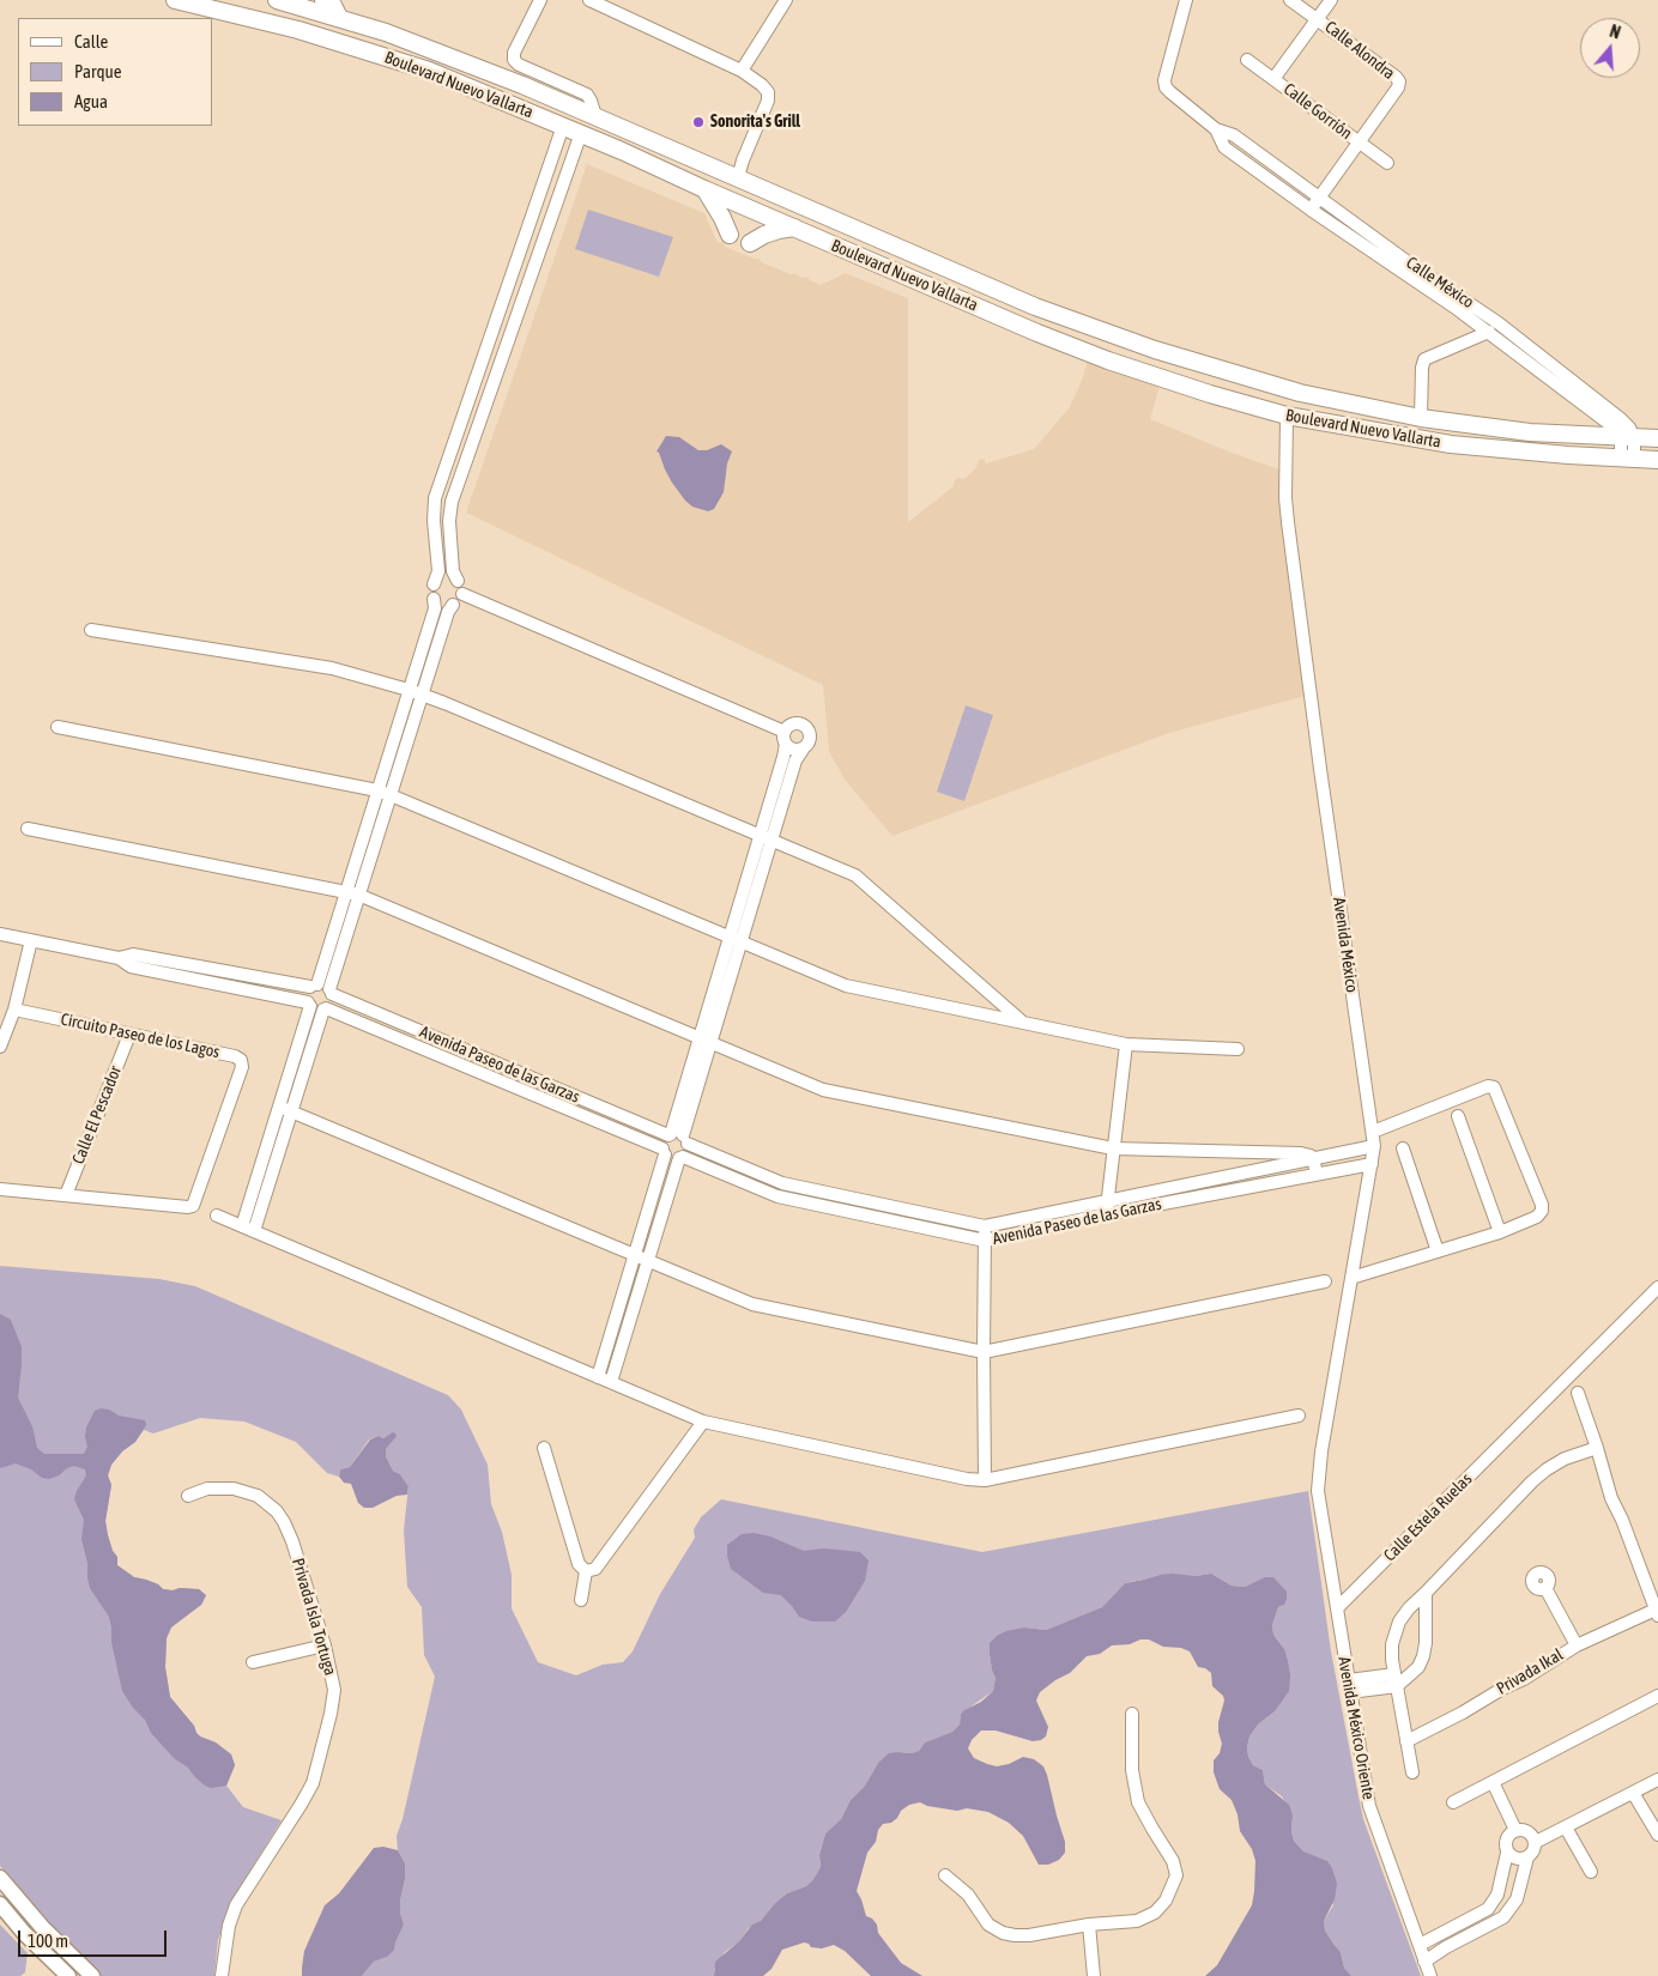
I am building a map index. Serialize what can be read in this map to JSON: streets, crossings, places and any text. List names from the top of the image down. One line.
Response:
{"streets":{"main road":["Boulevard Nuevo Vallarta"],"street":["Calle Alondra","Calle Gorrión","Calle México","Avenida México","Circuito Paseo de los Lagos","Avenida Paseo de las Garzas","Calle El Pescador","Calle Estela Ruelas","Privada Isla Tortuga","Privada Ikal","Avenida México Oriente"]},"crossings":[["Calle Alondra","Calle Gorrión"],["Boulevard Nuevo Vallarta","Calle México"],["Boulevard Nuevo Vallarta","Avenida México"],["Avenida México","Avenida Paseo de las Garzas"],["Avenida México","Avenida México Oriente"],["Circuito Paseo de los Lagos","Calle El Pescador"],["Calle Estela Ruelas","Avenida México Oriente"]],"places":["Sonorita's Grill"],"legend":["Calle","Parque","Agua"],"scale_bar":"100 m","north":"top"}
